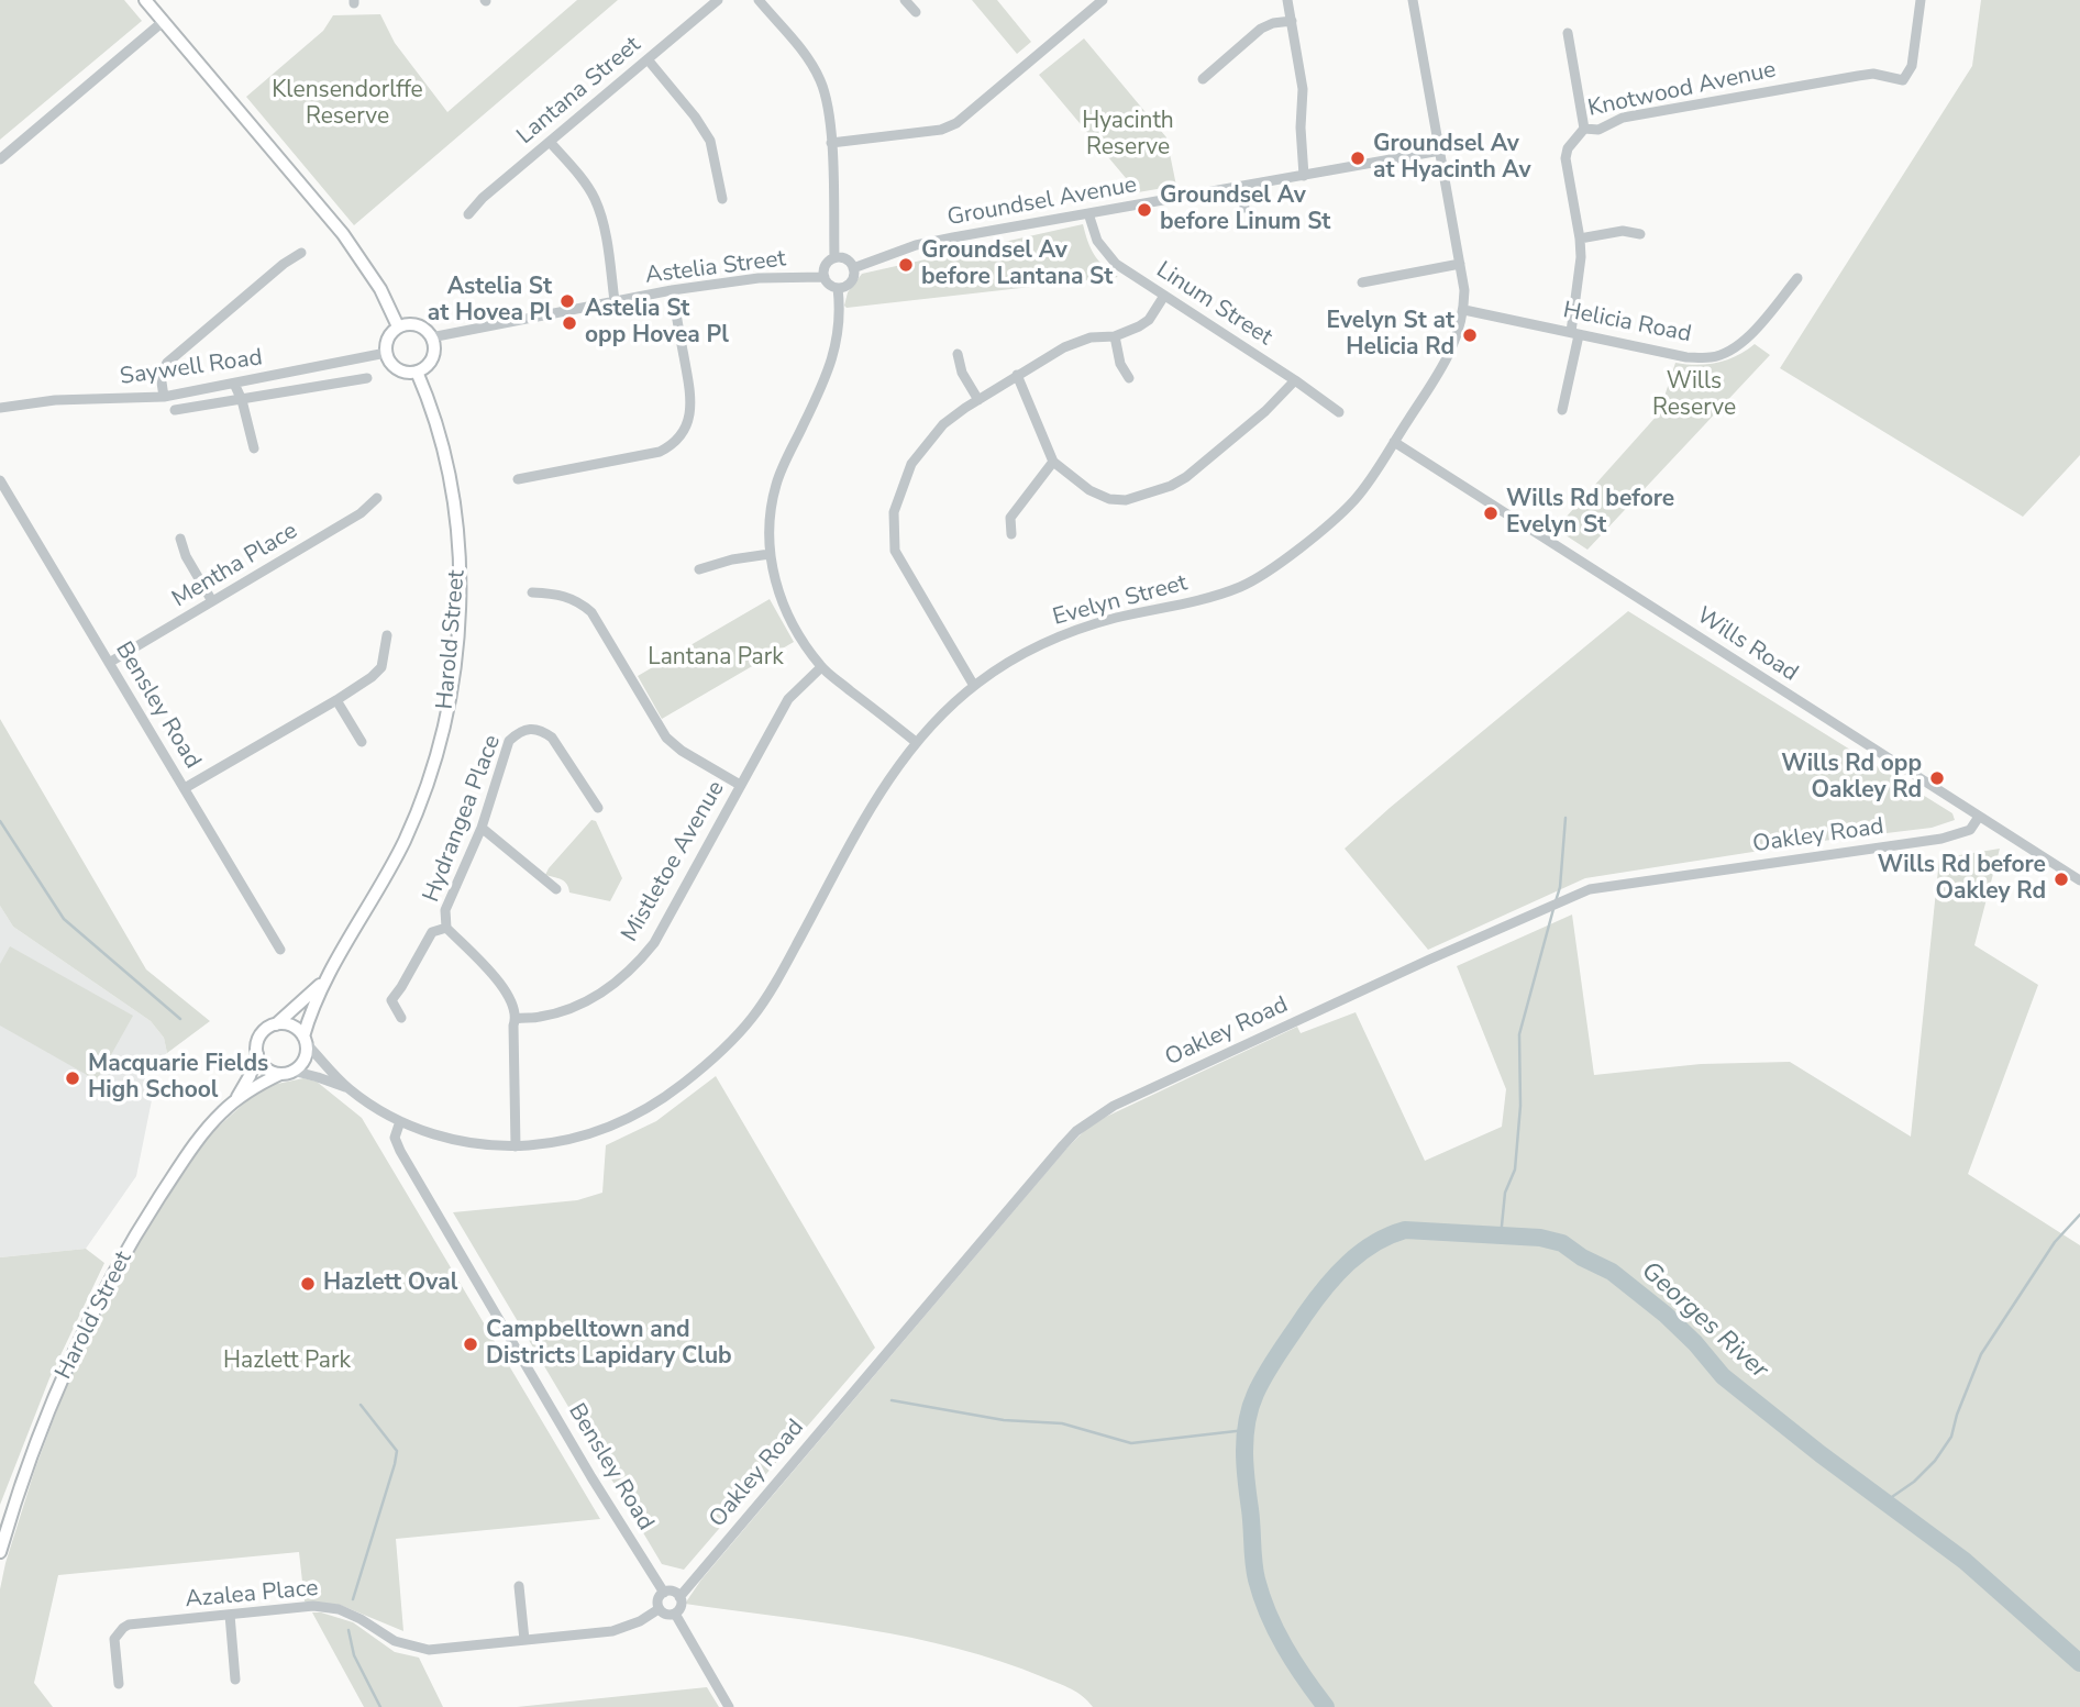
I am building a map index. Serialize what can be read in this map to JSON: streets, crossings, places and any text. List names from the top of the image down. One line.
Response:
{"streets":{"main road":["Harold Street"],"street":["Knotwood Avenue","Lantana Street","Groundsel Avenue","Astelia Street","Linum Street","Helicia Road","Saywell Road","Mentha Place","Evelyn Street","Wills Road","Bensley Road","Hydrangea Place","Oakley Road","Mistletoe Avenue","Azalea Place"]},"crossings":[["Knotwood Avenue","Helicia Road"],["Groundsel Avenue","Astelia Street"],["Groundsel Avenue","Linum Street"],["Groundsel Avenue","Evelyn Street"],["Astelia Street","Saywell Road"],["Astelia Street","Harold Street"],["Helicia Road","Evelyn Street"],["Saywell Road","Harold Street"],["Mentha Place","Bensley Road"],["Evelyn Street","Harold Street"],["Evelyn Street","Wills Road"],["Evelyn Street","Bensley Road"],["Wills Road","Oakley Road"],["Bensley Road","Oakley Road"],["Bensley Road","Azalea Place"],["Oakley Road","Azalea Place"]],"water":["Georges River"],"parks":["Klensendorlffe Reserve","Hyacinth Reserve","Wills Reserve","Lantana Park","Hazlett Park"],"places":["Groundsel Av at Hyacinth Av","Groundsel Av before Linum St","Groundsel Av before Lantana St","Astelia St at Hovea Pl","Astelia St opp Hovea Pl","Evelyn St at Helicia Rd","Wills Rd before Evelyn St","Wills Rd opp Oakley Rd","Wills Rd before Oakley Rd","Macquarie Fields High School","Hazlett Oval","Campbelltown and Districts Lapidary Club"]}
